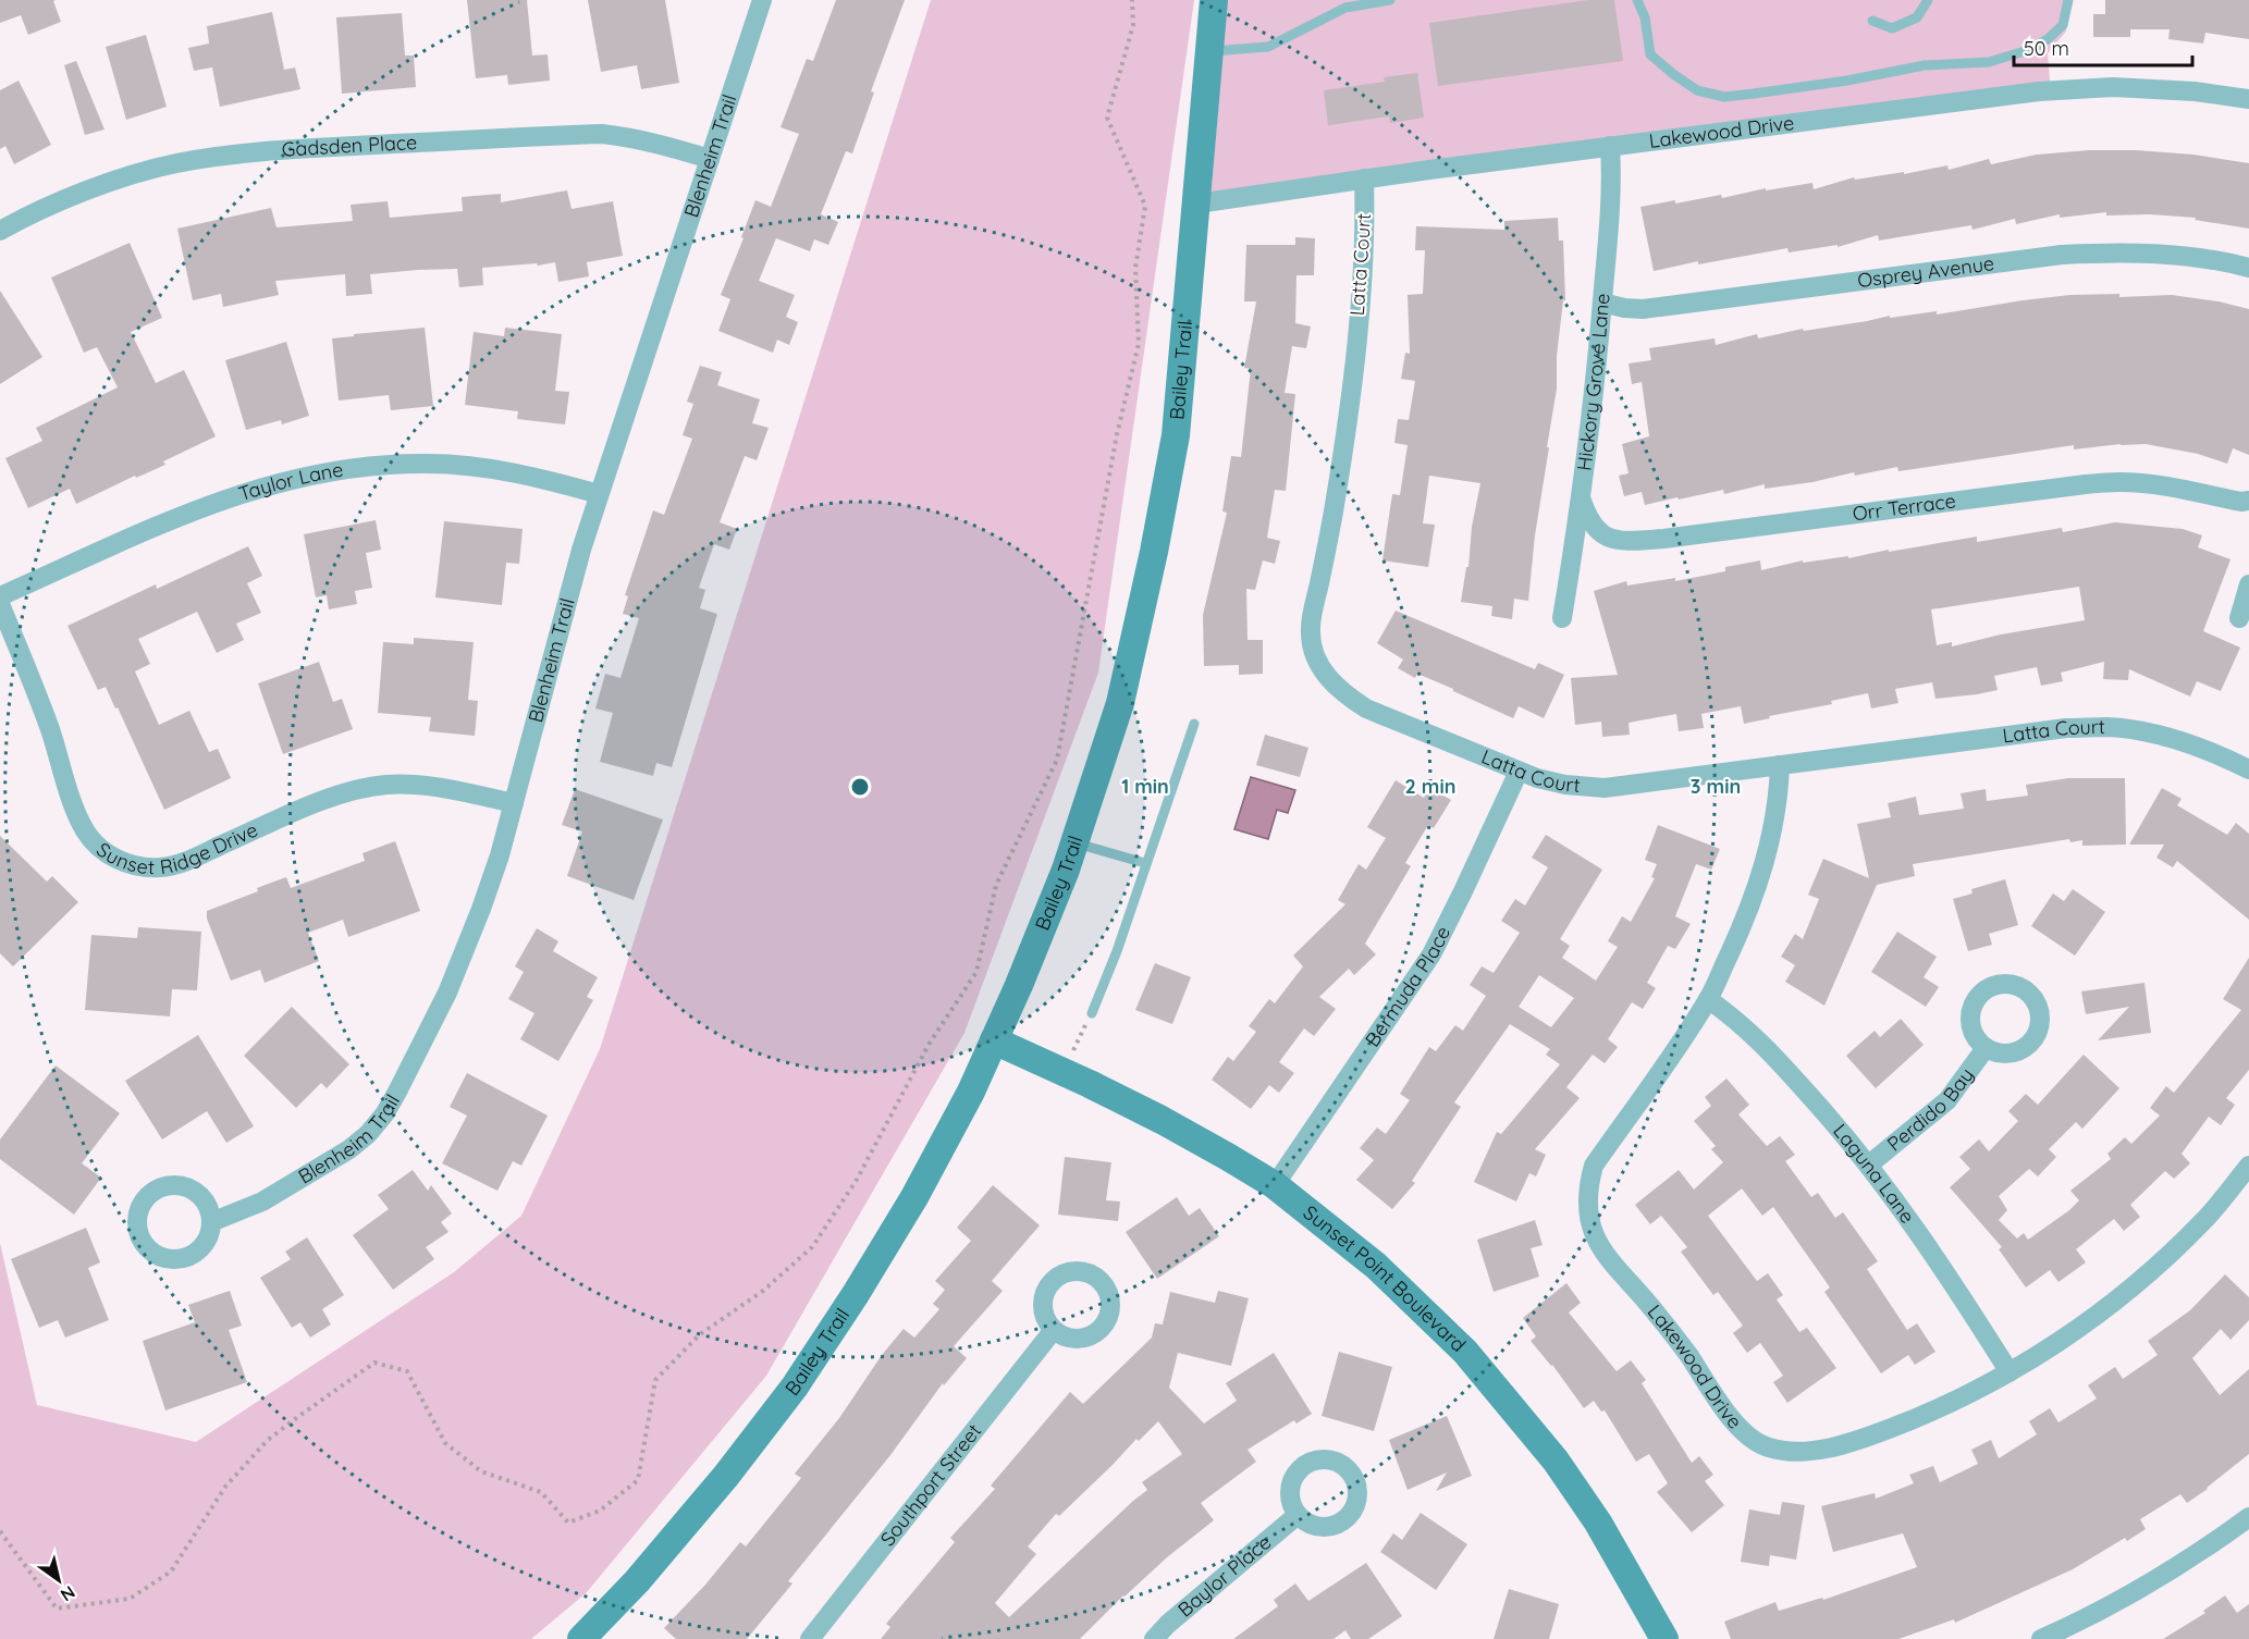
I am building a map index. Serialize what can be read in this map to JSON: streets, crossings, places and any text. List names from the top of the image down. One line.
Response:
{"streets":{"street":["Lakewood Drive","Gadsden Place","Blenheim Trail","Latta Court","Osprey Avenue","Bailey Trail","Hickory Grove Lane","Taylor Lane","Orr Terrace","Sunset Ridge Drive","Bermuda Place","Perdido Bay","Laguna Lane","Sunset Point Boulevard","Southport Street","Baylor Place"]},"crossings":[["Lakewood Drive","Latta Court"],["Lakewood Drive","Bailey Trail"],["Lakewood Drive","Hickory Grove Lane"],["Lakewood Drive","Laguna Lane"],["Gadsden Place","Blenheim Trail"],["Blenheim Trail","Taylor Lane"],["Blenheim Trail","Sunset Ridge Drive"],["Latta Court","Bermuda Place"],["Osprey Avenue","Hickory Grove Lane"],["Bailey Trail","Sunset Point Boulevard"],["Hickory Grove Lane","Orr Terrace"],["Bermuda Place","Sunset Point Boulevard"],["Perdido Bay","Laguna Lane"]],"scale_bar":"50 m","north":"bottom right","rings":["1 min","2 min","3 min"]}
